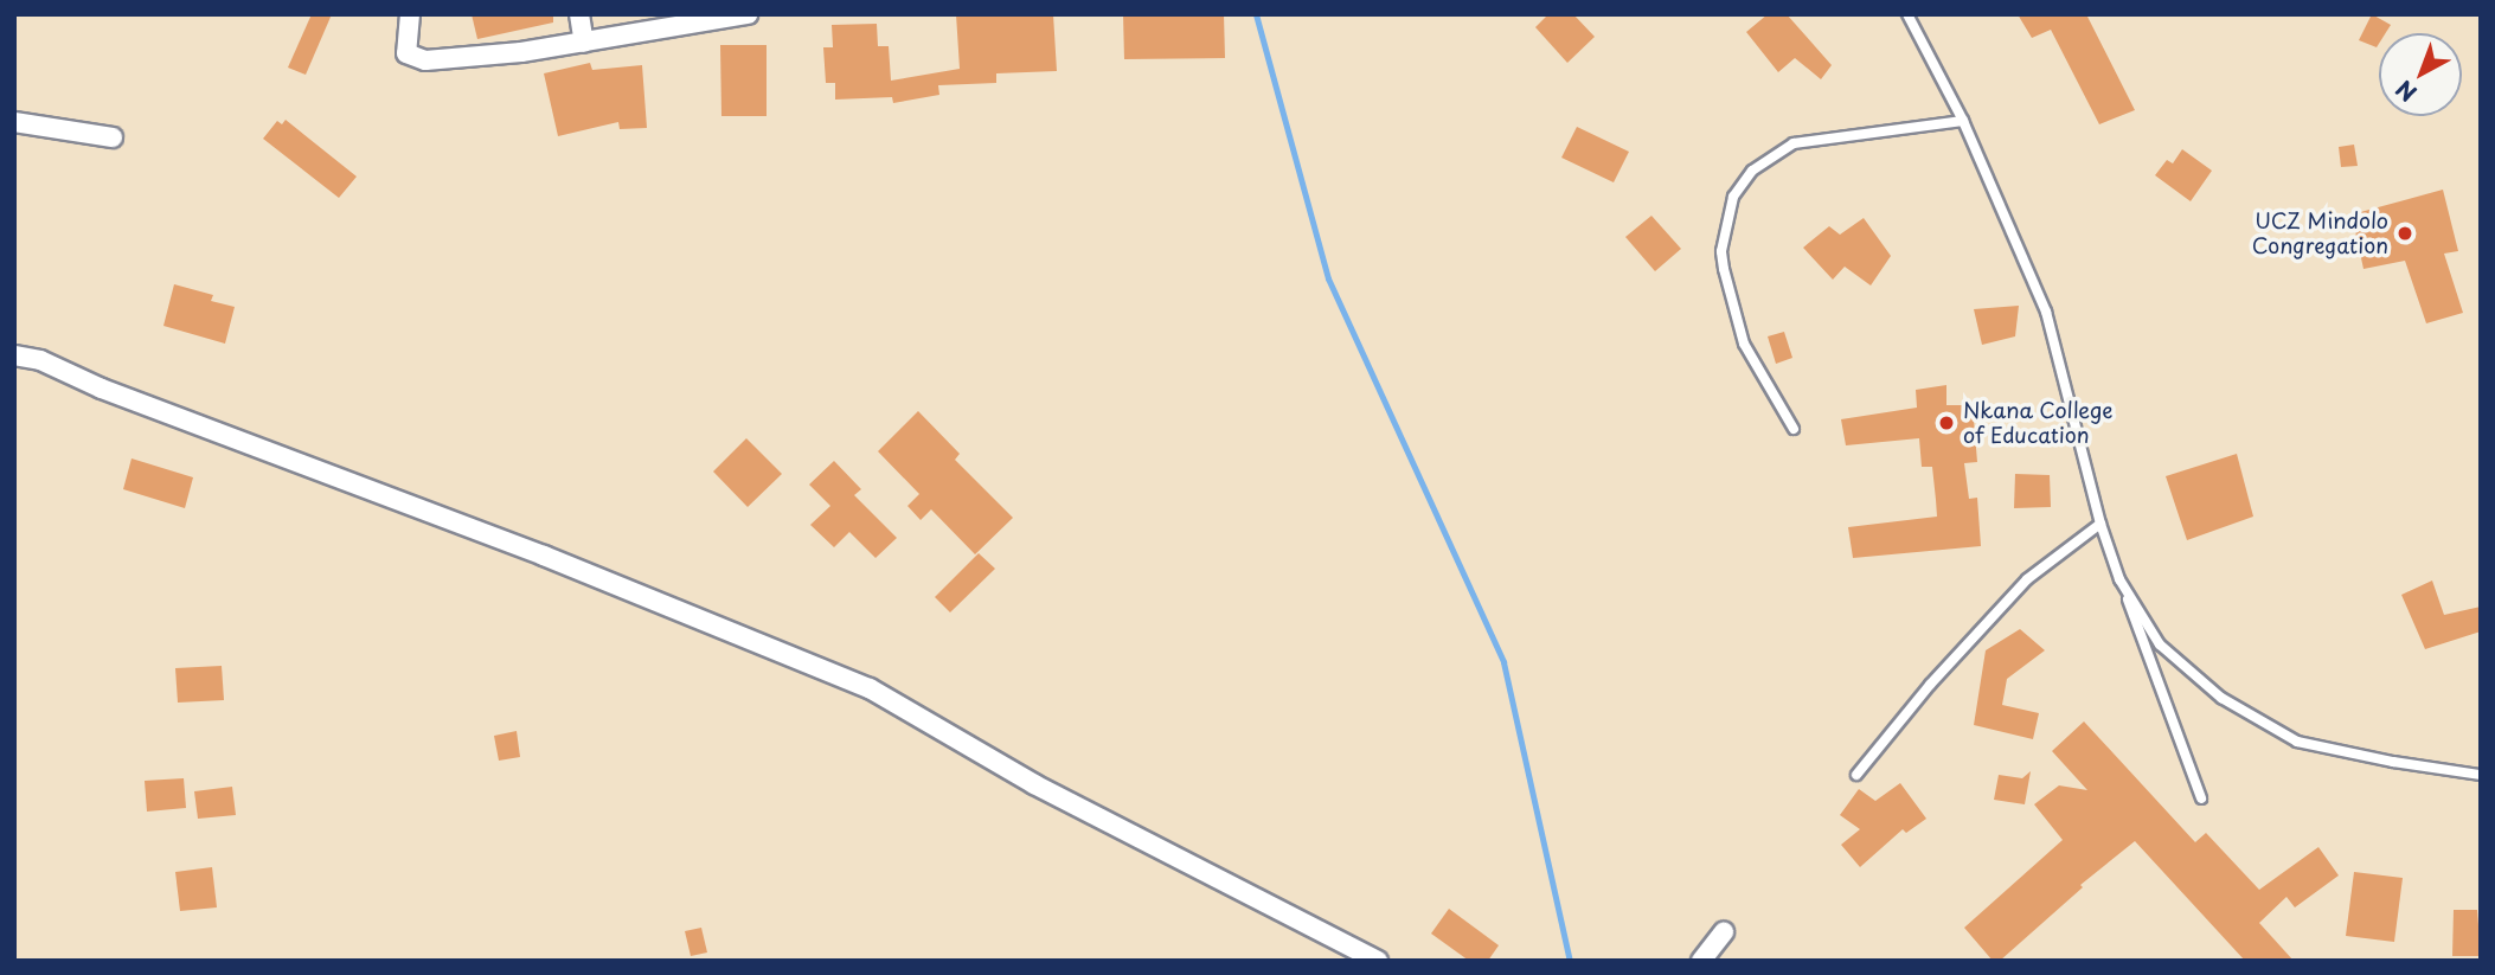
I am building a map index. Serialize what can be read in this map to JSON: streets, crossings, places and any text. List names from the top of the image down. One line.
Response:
{"places":["UCZ Mindolo Congregation","Nkana College of Education"],"north":"bottom left"}
